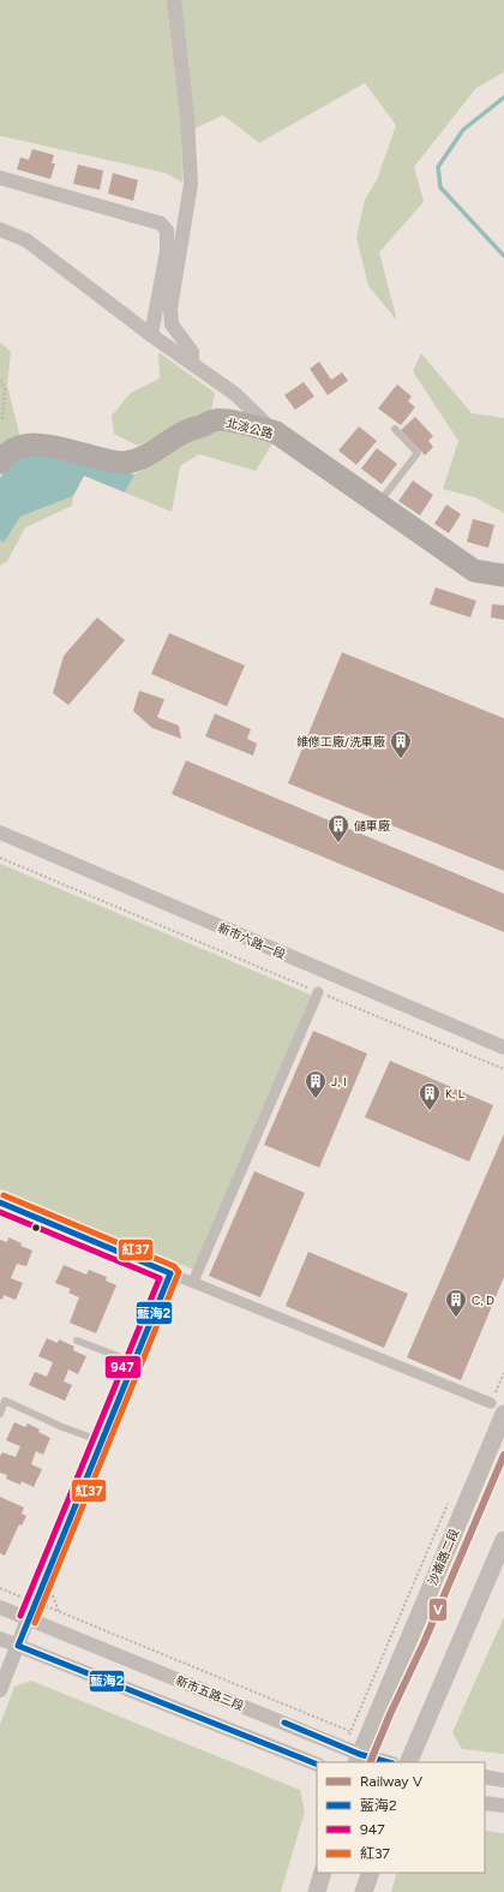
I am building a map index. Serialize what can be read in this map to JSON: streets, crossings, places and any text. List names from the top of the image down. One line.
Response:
{"streets":{"main road":["北淡公路"],"street":["新市六路一段","沙崙路二段","新市五路三段"]},"crossings":[["沙崙路二段","新市五路三段"]],"places":{"building":["維修工廠/洗車廠","儲車廠","J, I","K, L","C, D"]},"lines":["transit line 紅37","transit line 藍海2","transit line 947","rail line V"],"legend":["Railway V","藍海2","947","紅37"]}
